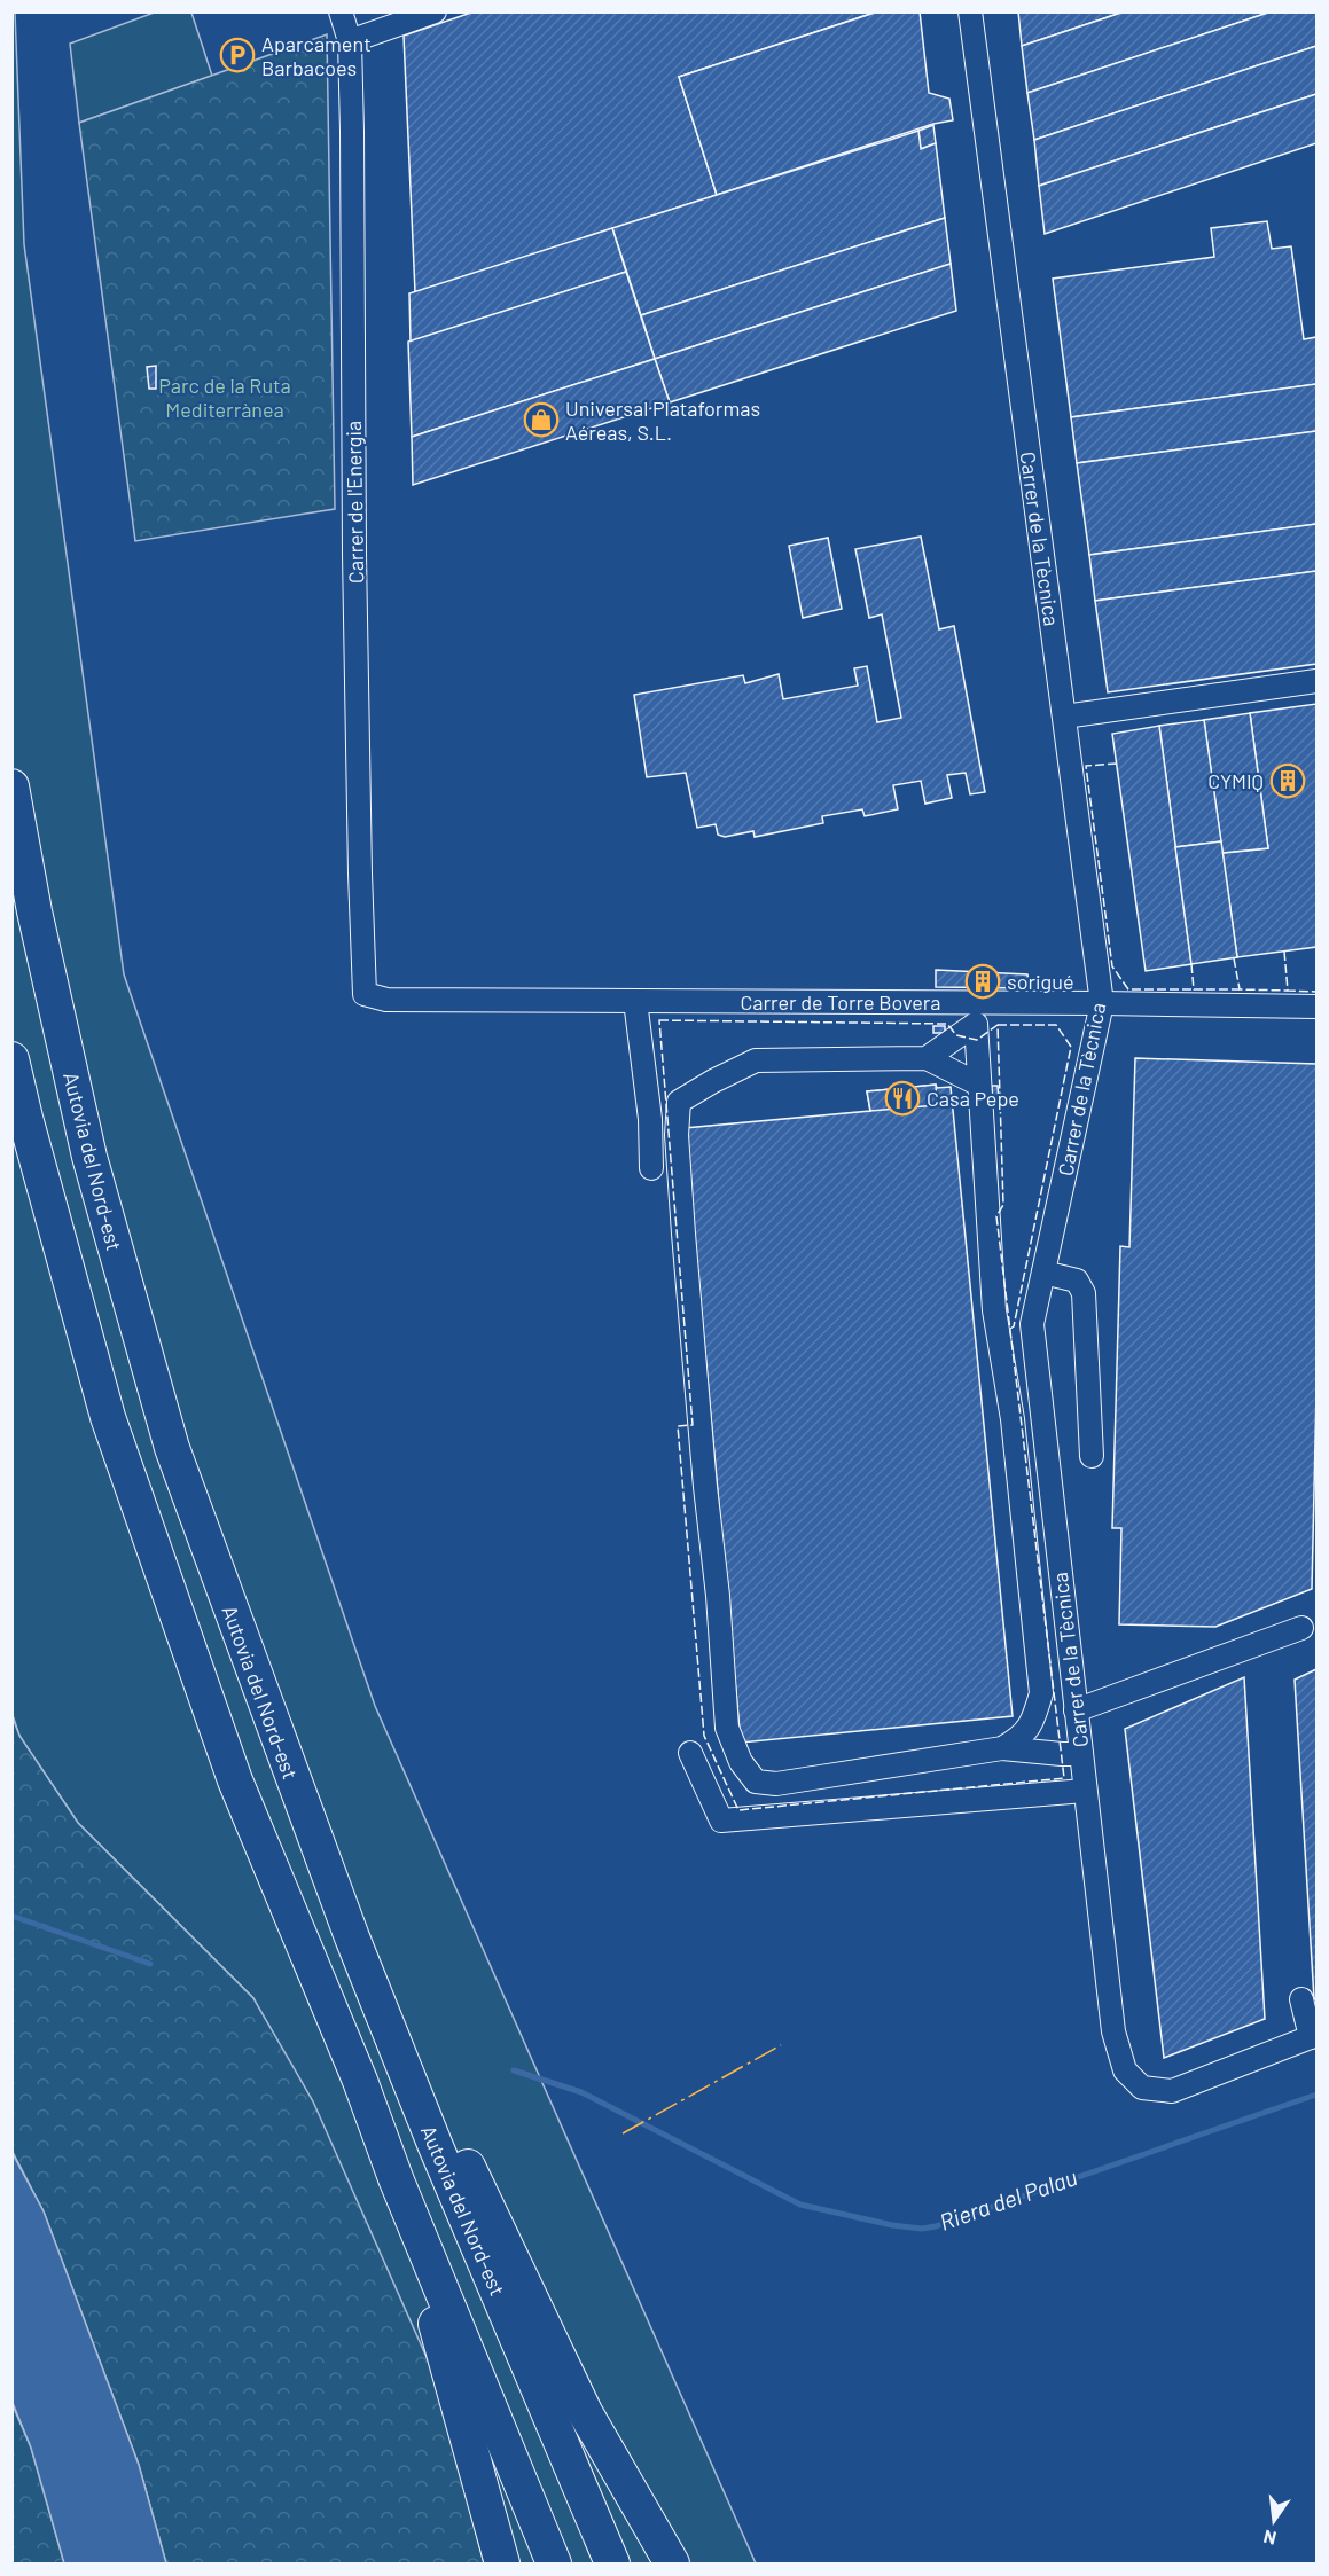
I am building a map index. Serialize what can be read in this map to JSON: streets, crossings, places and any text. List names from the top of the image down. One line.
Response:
{"streets":{"highway":["Autovia del Nord-est"],"street":["Carrer de l'Energia","Carrer de la Tècnica","Carrer de Torre Bovera"]},"crossings":[["Carrer de l'Energia","Carrer de Torre Bovera"],["Carrer de la Tècnica","Carrer de Torre Bovera"]],"water":["Riera del Palau"],"parks":["Parc de la Ruta Mediterrànea"],"places":{"parking":["Aparcament Barbacoes"],"shop":["Universal Plataformas Aéreas, S.L."],"building":["CYMIQ","sorigué"],"restaurant":["Casa Pepe"]},"north":"bottom"}
